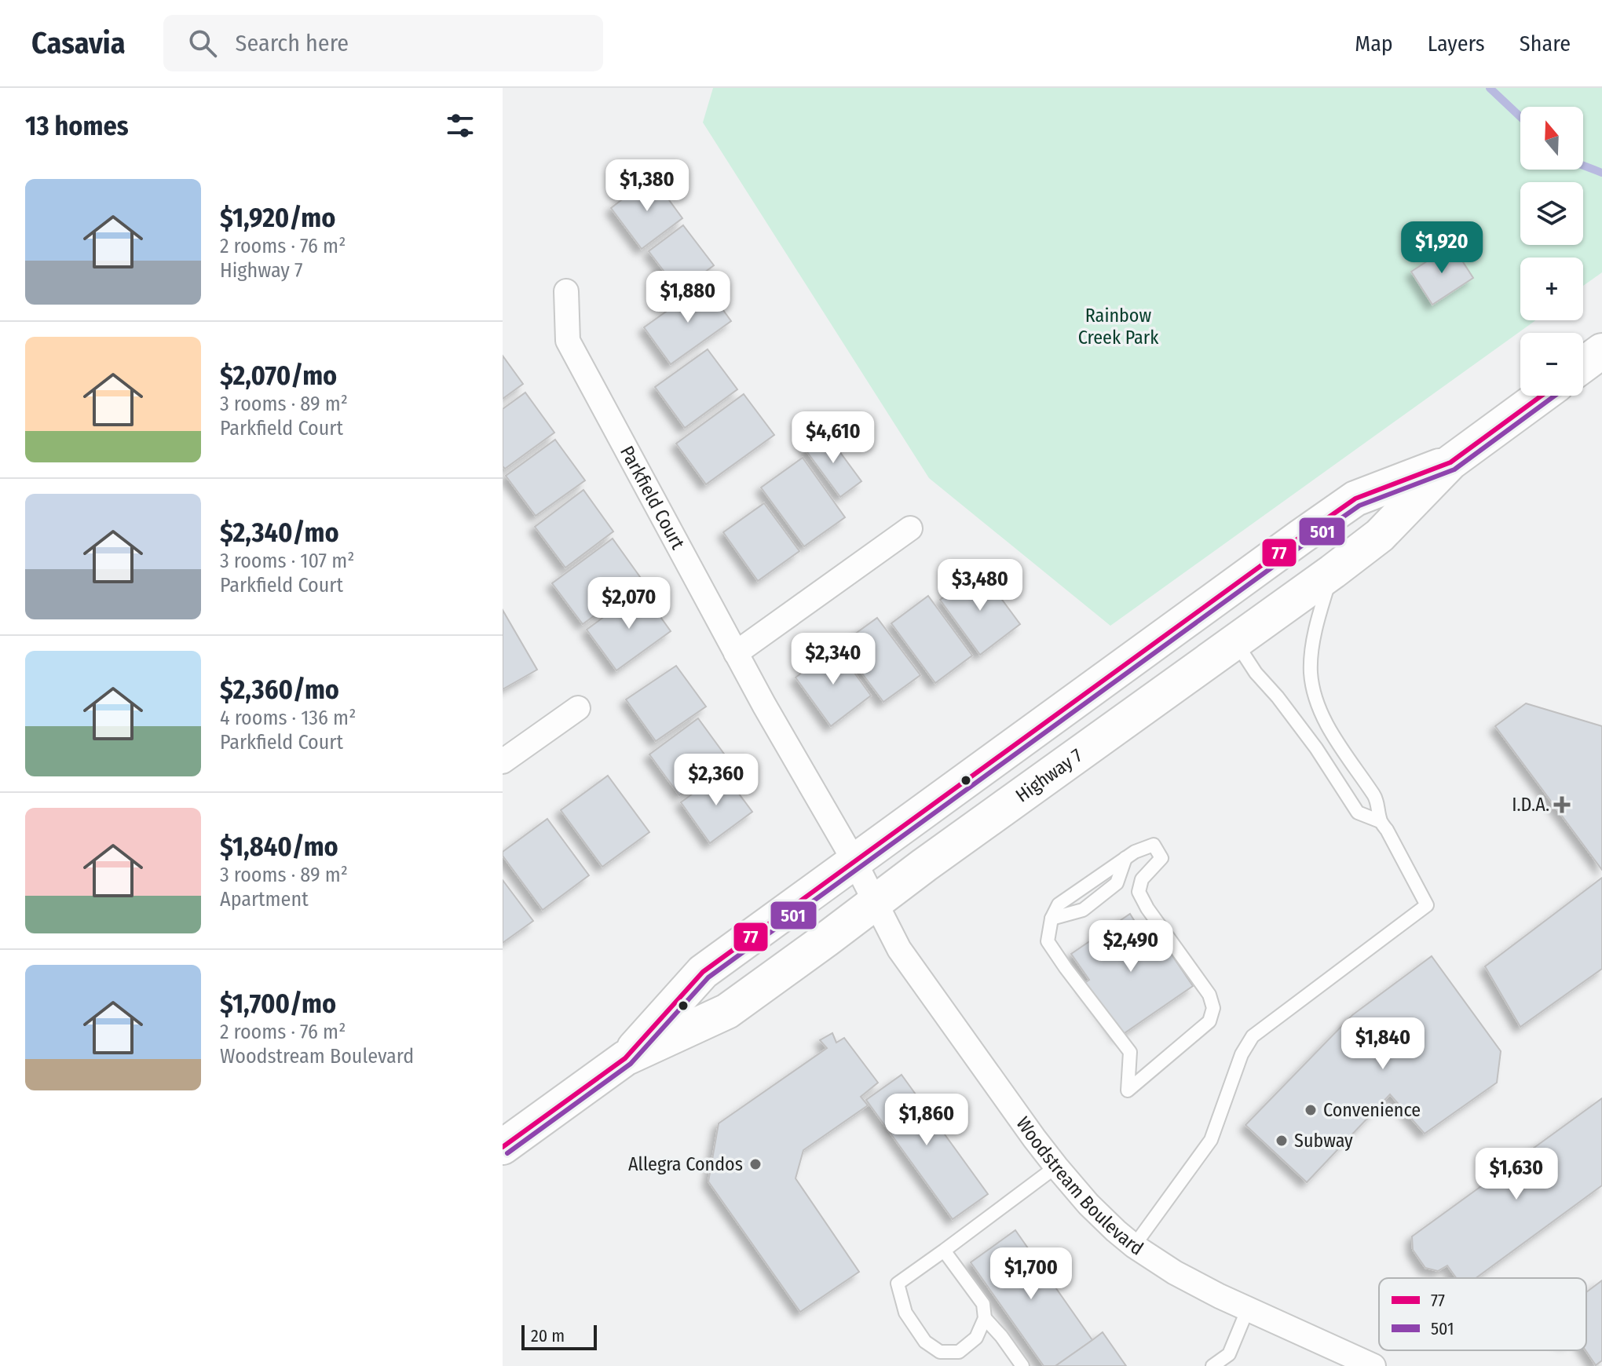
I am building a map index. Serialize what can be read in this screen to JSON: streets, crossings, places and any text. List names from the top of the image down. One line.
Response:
{"streets":{"main road":["Highway 7"],"street":["Parkfield Court","Woodstream Boulevard"]},"crossings":[["Parkfield Court","Highway 7"],["Parkfield Court","Woodstream Boulevard"],["Highway 7","Woodstream Boulevard"]],"parks":["Rainbow Creek Park"],"places":{"health":["I.D.A."],"other":["Convenience","Subway","Allegra Condos"]},"lines":["transit line 77","transit line 501"],"legend":["77","501"],"scale_bar":"20 m","north":"top","page":{"header":"Casavia","search":"Search here","nav":["Map","Layers","Share"],"heading":"13 homes","map_buttons":["+","−"],"price":["$1,380","$1,920","$1,880","$4,610","$3,480","$2,070","$2,340","$2,360","$2,490","$1,840","$1,860","$1,630","$1,700"],"list":[{"name":"$1,920/mo","note":"2 rooms · 76 m² · Highway 7"},{"name":"$2,070/mo","note":"3 rooms · 89 m² · Parkfield Court"},{"name":"$2,340/mo","note":"3 rooms · 107 m² · Parkfield Court"},{"name":"$2,360/mo","note":"4 rooms · 136 m² · Parkfield Court"},{"name":"$1,840/mo","note":"3 rooms · 89 m² · Apartment"},{"name":"$1,700/mo","note":"2 rooms · 76 m² · Woodstream Boulevard"}],"scale":"20 m"}}
